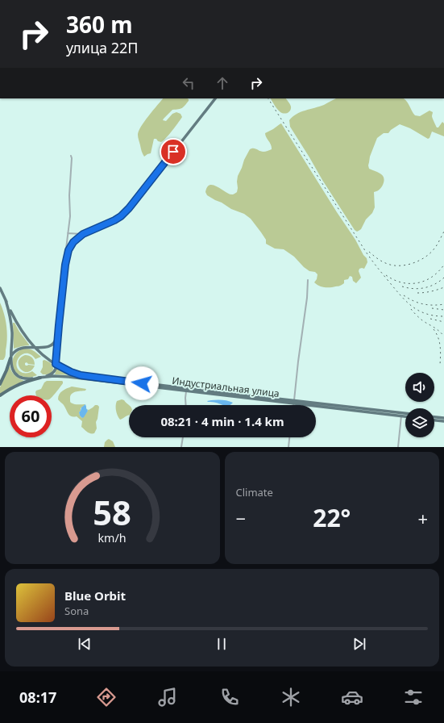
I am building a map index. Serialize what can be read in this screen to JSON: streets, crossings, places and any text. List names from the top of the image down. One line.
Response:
{"streets":{"main road":["Индустриальная улица"]},"page":{"turn":["360 m","улица 22П"],"limit":"60","trip":"08:21 · 4 min · 1.4 km","tile":"Climate","heat":["−","22°","+"],"song":["Blue Orbit","Sona"],"tabs":"08:17","gauge":["58","km/h"]}}
